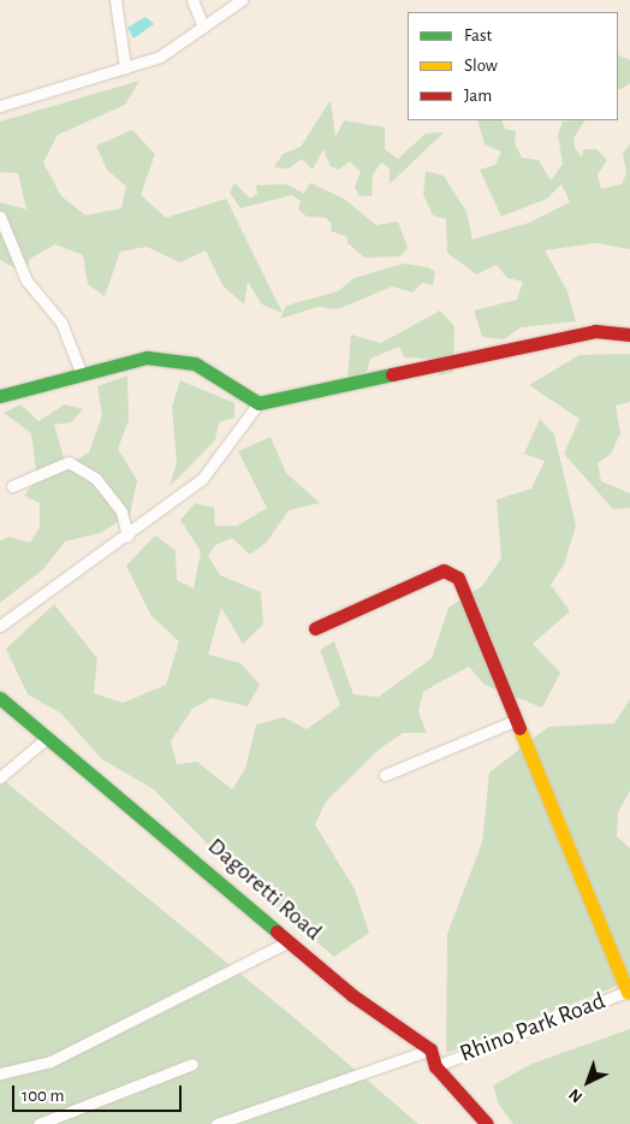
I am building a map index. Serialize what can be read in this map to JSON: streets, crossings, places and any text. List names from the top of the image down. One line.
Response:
{"streets":{"street":["Dagoretti Road","Rhino Park Road"]},"legend":["Fast","Slow","Jam"],"scale_bar":"100 m","north":"bottom left"}
